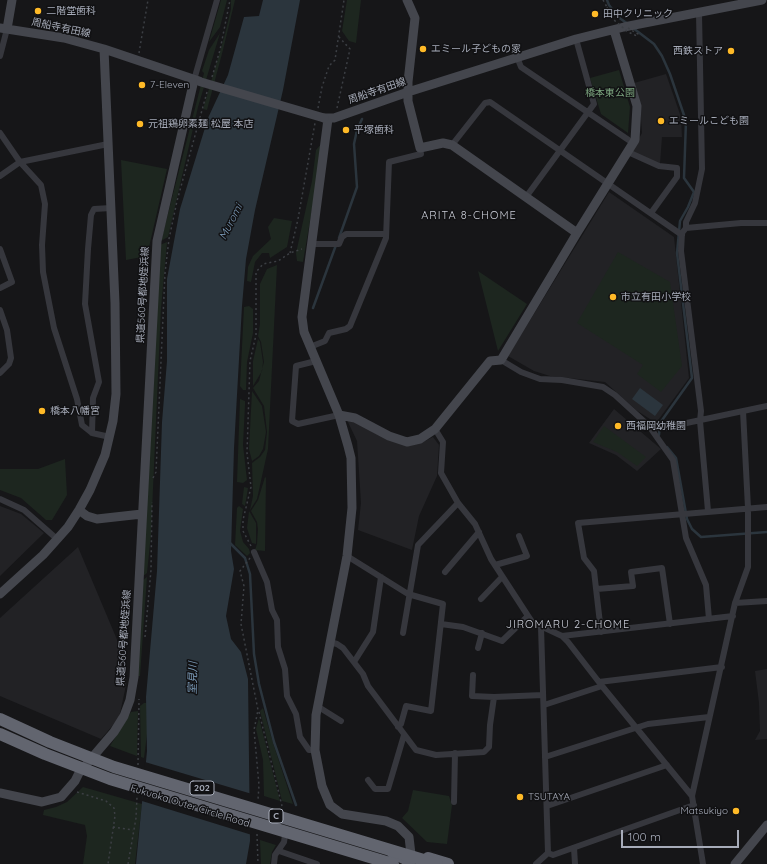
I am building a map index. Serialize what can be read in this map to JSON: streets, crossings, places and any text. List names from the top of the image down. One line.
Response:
{"streets":{"highway":["202","Fukuoka Outer Circle Road","C"],"street":["周船寺有田線","県道560号都地姪浜線"]},"crossings":[["周船寺有田線","県道560号都地姪浜線"],["県道560号都地姪浜線","Fukuoka Outer Circle Road"],["Fukuoka Outer Circle Road","C"]],"districts":["ARITA 8-CHOME","JIROMARU 2-CHOME"],"water":["Muromi","室見川"],"parks":["橋本東公園"],"places":["二階堂歯科","田中クリニック","エミール子どもの家","西鉄ストア","7-Eleven","エミールこども園","元祖鶏卵素麺 松屋 本店","平塚歯科","市立有田小学校","橋本八幡宮","西福岡幼稚園","TSUTAYA","Matsukiyo"],"scale_bar":"100 m"}
